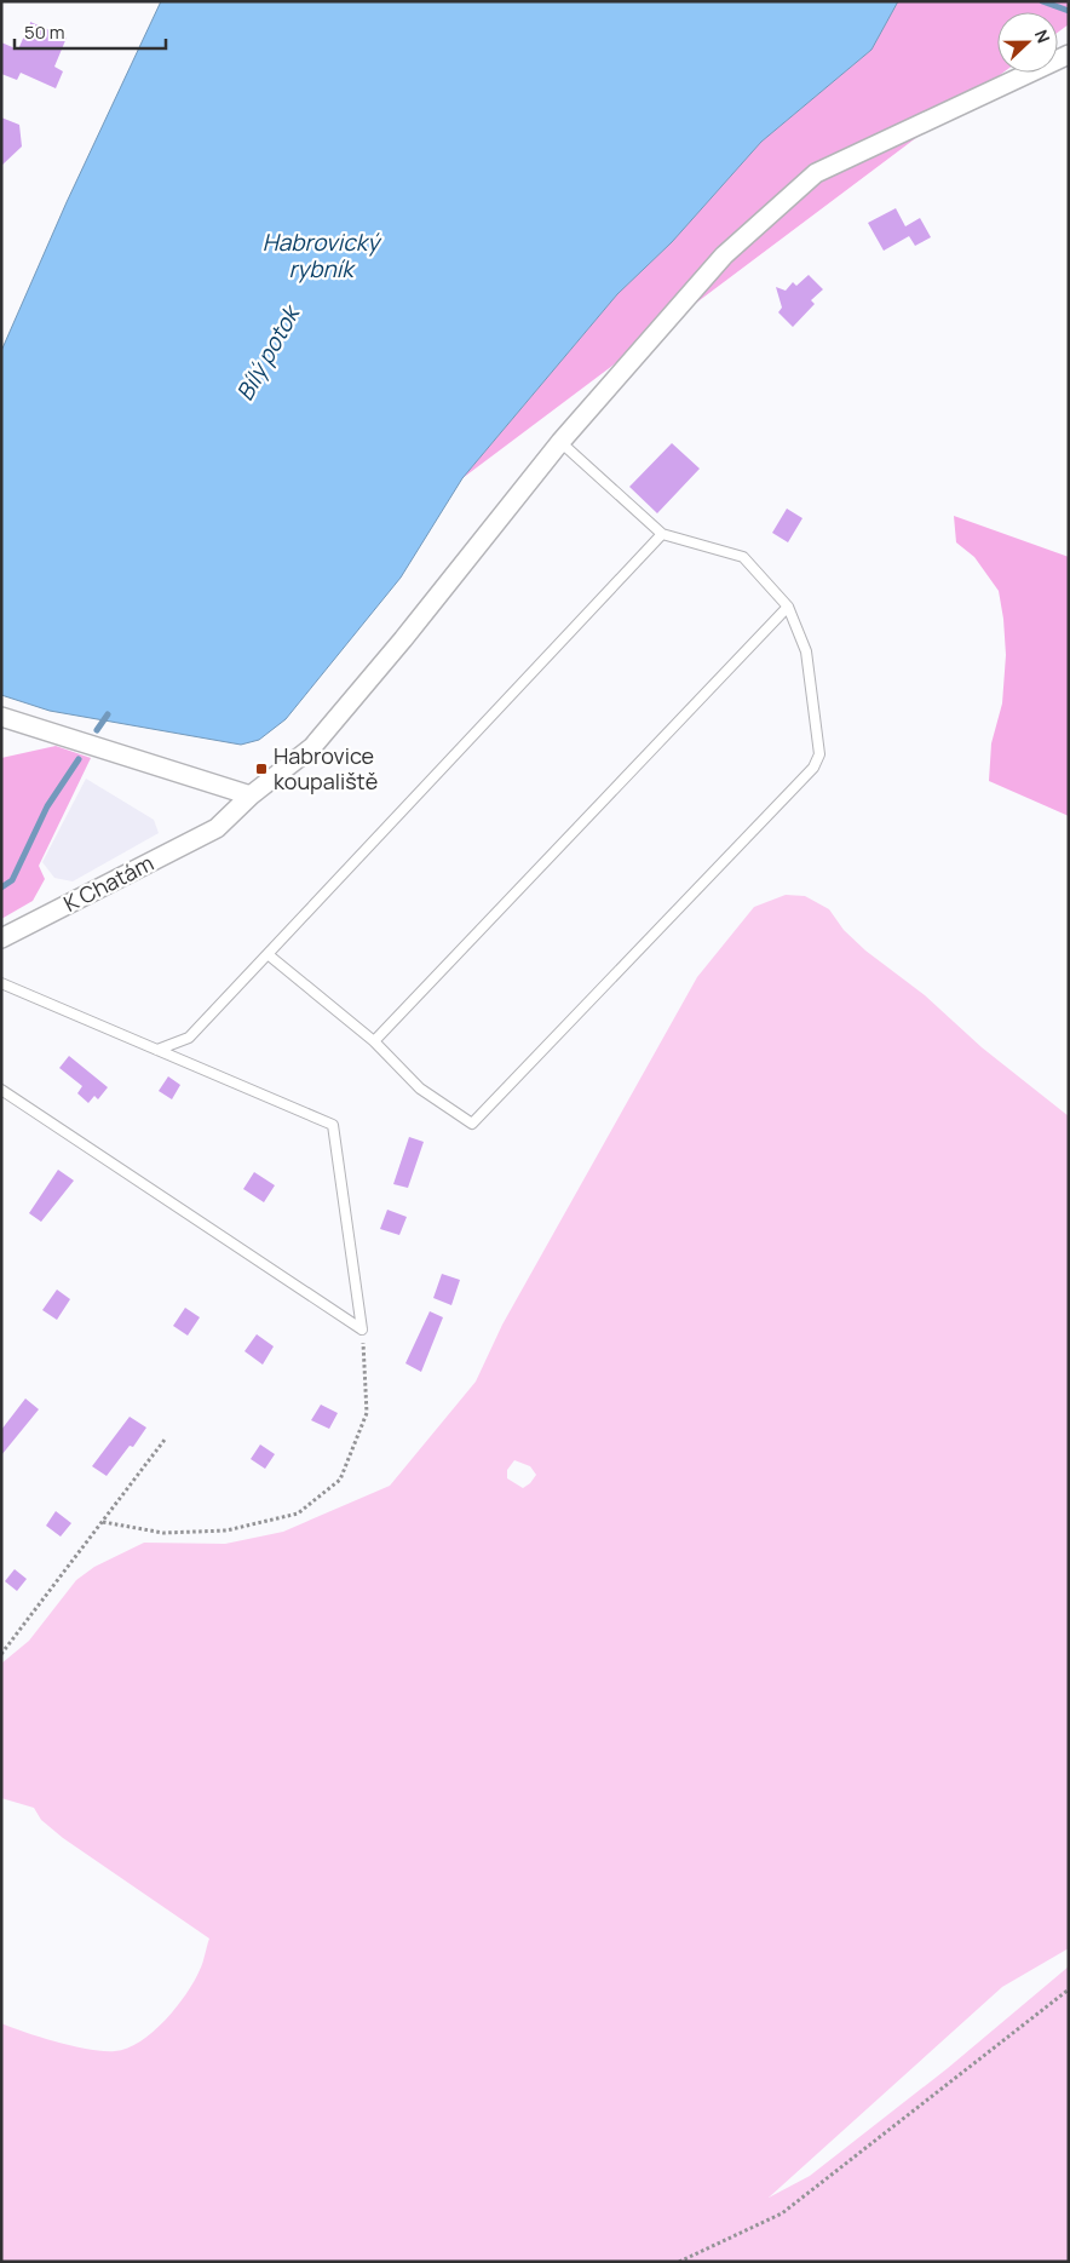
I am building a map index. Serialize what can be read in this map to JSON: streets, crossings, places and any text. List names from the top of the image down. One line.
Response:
{"streets":{"street":["K Chatám"]},"water":["Habrovický rybník","Bílý potok"],"places":{"transit":["Habrovice koupaliště"]},"scale_bar":"50 m","north":"right"}
